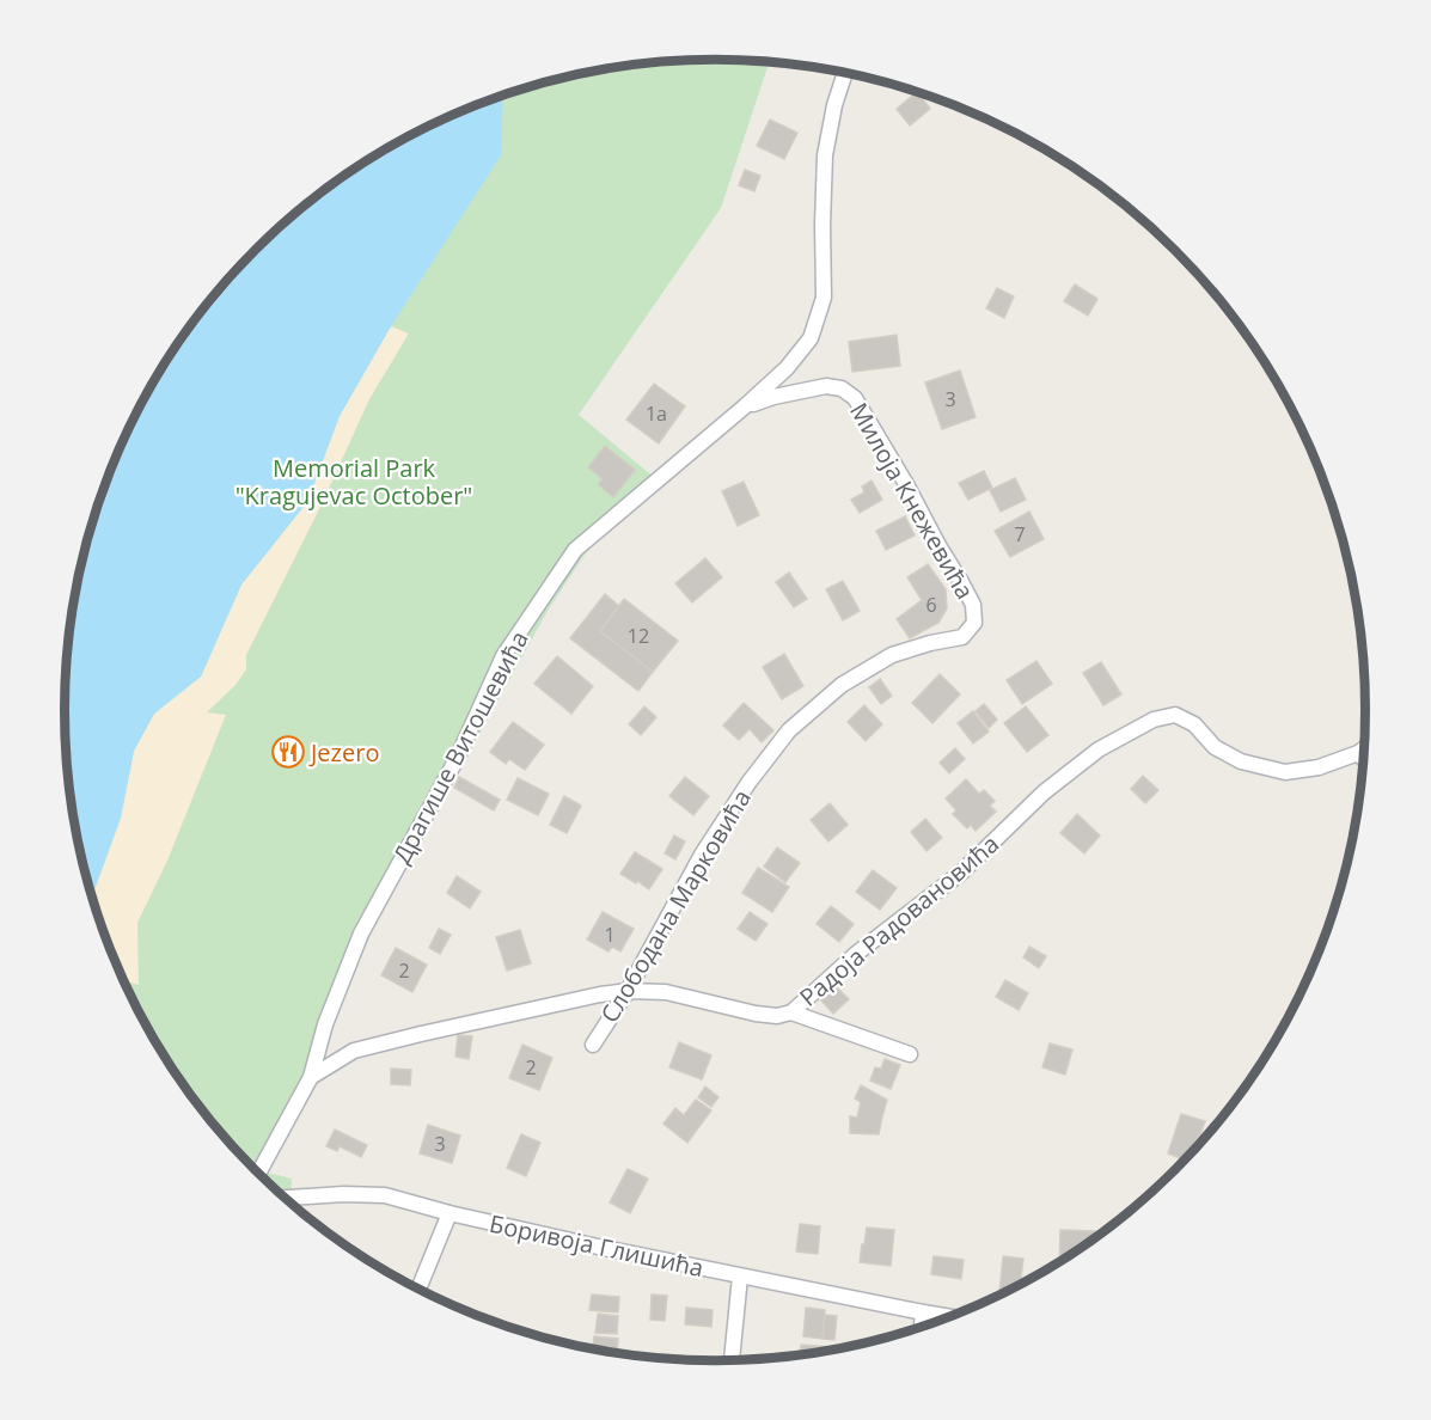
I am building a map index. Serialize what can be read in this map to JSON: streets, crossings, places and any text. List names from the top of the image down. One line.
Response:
{"streets":{"street":["Милоја Кнежевића","Драгише Витошевића","Слободана Марковића","Радоја Радовановића","Боривоја Глишића"]},"crossings":[["Милоја Кнежевића","Драгише Витошевића"],["Милоја Кнежевића","Слободана Марковића"],["Драгише Витошевића","Радоја Радовановића"],["Слободана Марковића","Радоја Радовановића"]],"parks":["Memorial Park \"Kragujevac October\""],"places":{"restaurant":["Jezero"]},"house_numbers":["3","1a","7","6","12","1","2","2","3"]}
